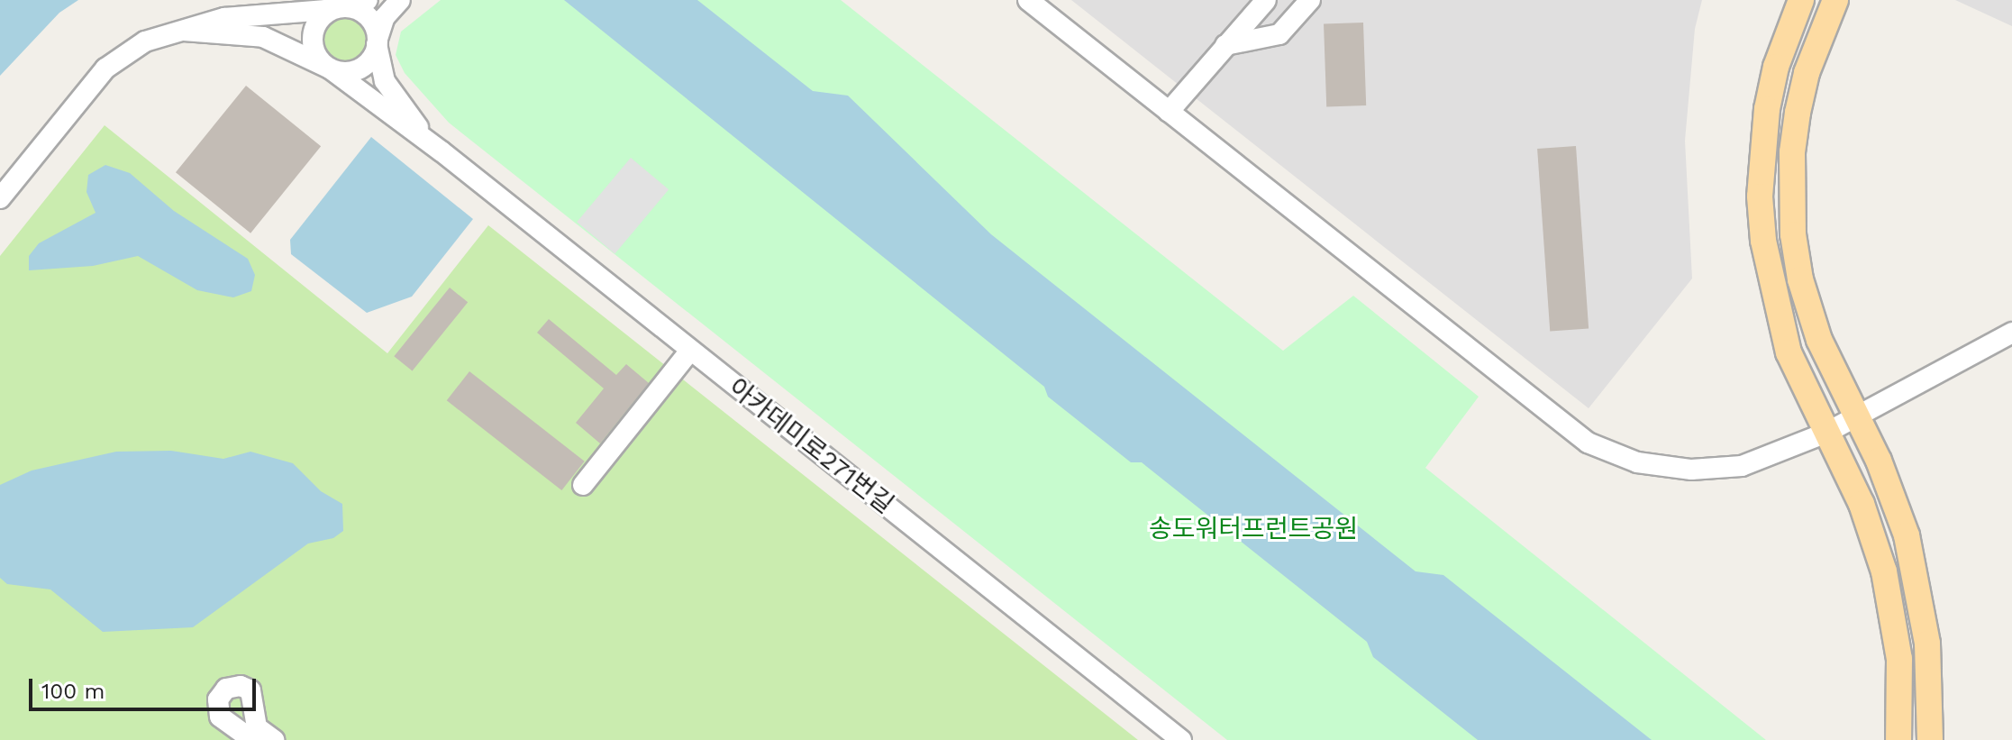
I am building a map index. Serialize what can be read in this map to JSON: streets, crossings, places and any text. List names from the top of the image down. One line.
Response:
{"streets":{"street":["아카데미로271번길"]},"parks":["송도워터프런트공원"],"scale_bar":"100 m"}
